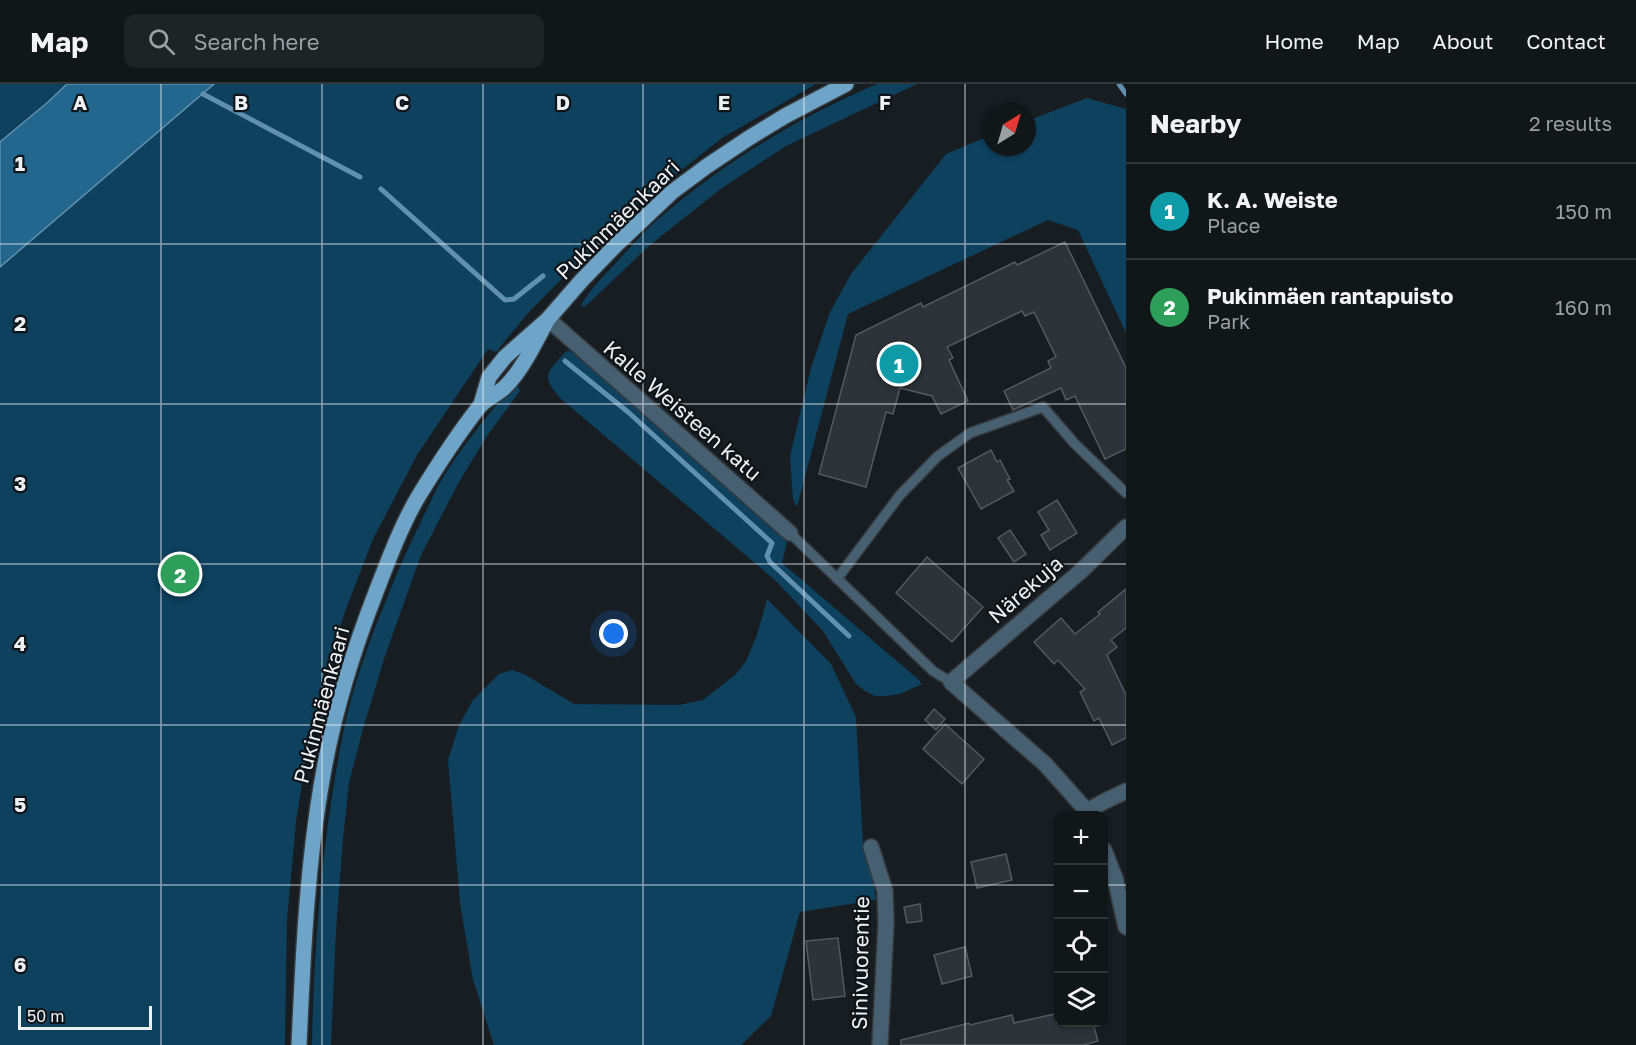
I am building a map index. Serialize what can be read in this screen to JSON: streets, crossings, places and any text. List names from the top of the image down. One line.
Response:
{"streets":{"main road":["Pukinmäenkaari"],"street":["Kalle Weisteen katu","Närekuja","Sinivuorentie"]},"crossings":[["Pukinmäenkaari","Kalle Weisteen katu"]],"scale_bar":"50 m","north":"top right","page":{"header":"Map","search":"Search here","nav":["Home","Map","About","Contact"],"heading":["Nearby","2 results"],"list":[{"mark":"1","name":"K. A. Weiste","note":"Place","value":"150 m"},{"mark":"2","name":"Pukinmäen rantapuisto","note":"Park","value":"160 m"}],"pins":["1","2"],"map_buttons":["+","−"],"scale":"50 m"},"grid":{"columns":["A","B","C","D","E","F"],"rows":["1","2","3","4","5","6"]}}
